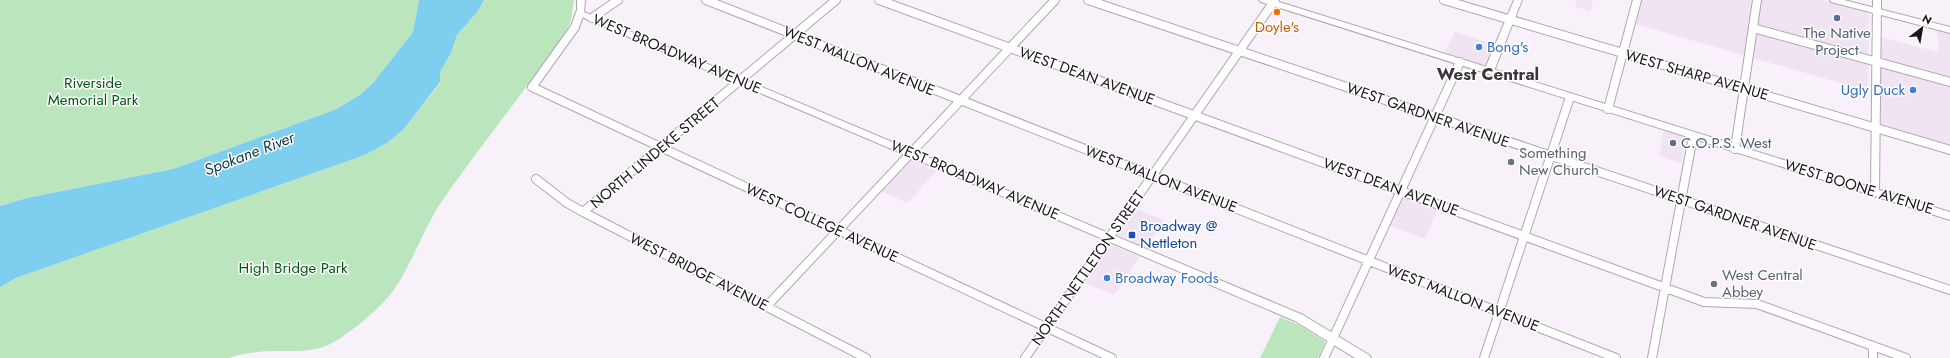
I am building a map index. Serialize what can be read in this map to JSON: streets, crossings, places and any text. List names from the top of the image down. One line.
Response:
{"streets":{"main road":["WEST BOONE AVENUE"],"street":["WEST BROADWAY AVENUE","WEST MALLON AVENUE","WEST SHARP AVENUE","WEST DEAN AVENUE","WEST GARDNER AVENUE","NORTH LINDEKE STREET","WEST COLLEGE AVENUE","NORTH NETTLETON STREET","WEST BRIDGE AVENUE"]},"crossings":[["WEST BROADWAY AVENUE","NORTH LINDEKE STREET"],["WEST BROADWAY AVENUE","WEST COLLEGE AVENUE"],["WEST BROADWAY AVENUE","NORTH NETTLETON STREET"],["WEST MALLON AVENUE","NORTH LINDEKE STREET"],["WEST MALLON AVENUE","NORTH NETTLETON STREET"],["WEST DEAN AVENUE","NORTH NETTLETON STREET"],["WEST GARDNER AVENUE","NORTH NETTLETON STREET"],["NORTH LINDEKE STREET","WEST COLLEGE AVENUE"],["NORTH LINDEKE STREET","WEST BRIDGE AVENUE"],["WEST BOONE AVENUE","NORTH NETTLETON STREET"],["WEST COLLEGE AVENUE","NORTH NETTLETON STREET"]],"districts":["West Central"],"water":["Spokane River"],"parks":["Riverside Memorial Park","High Bridge Park"],"places":{"other":["Doyle's","The Native Project","Bong's","Ugly Duck","C.O.P.S. West","Something New Church","Broadway Foods","West Central Abbey"],"transit":["Broadway @ Nettleton"]},"north":"top right"}
